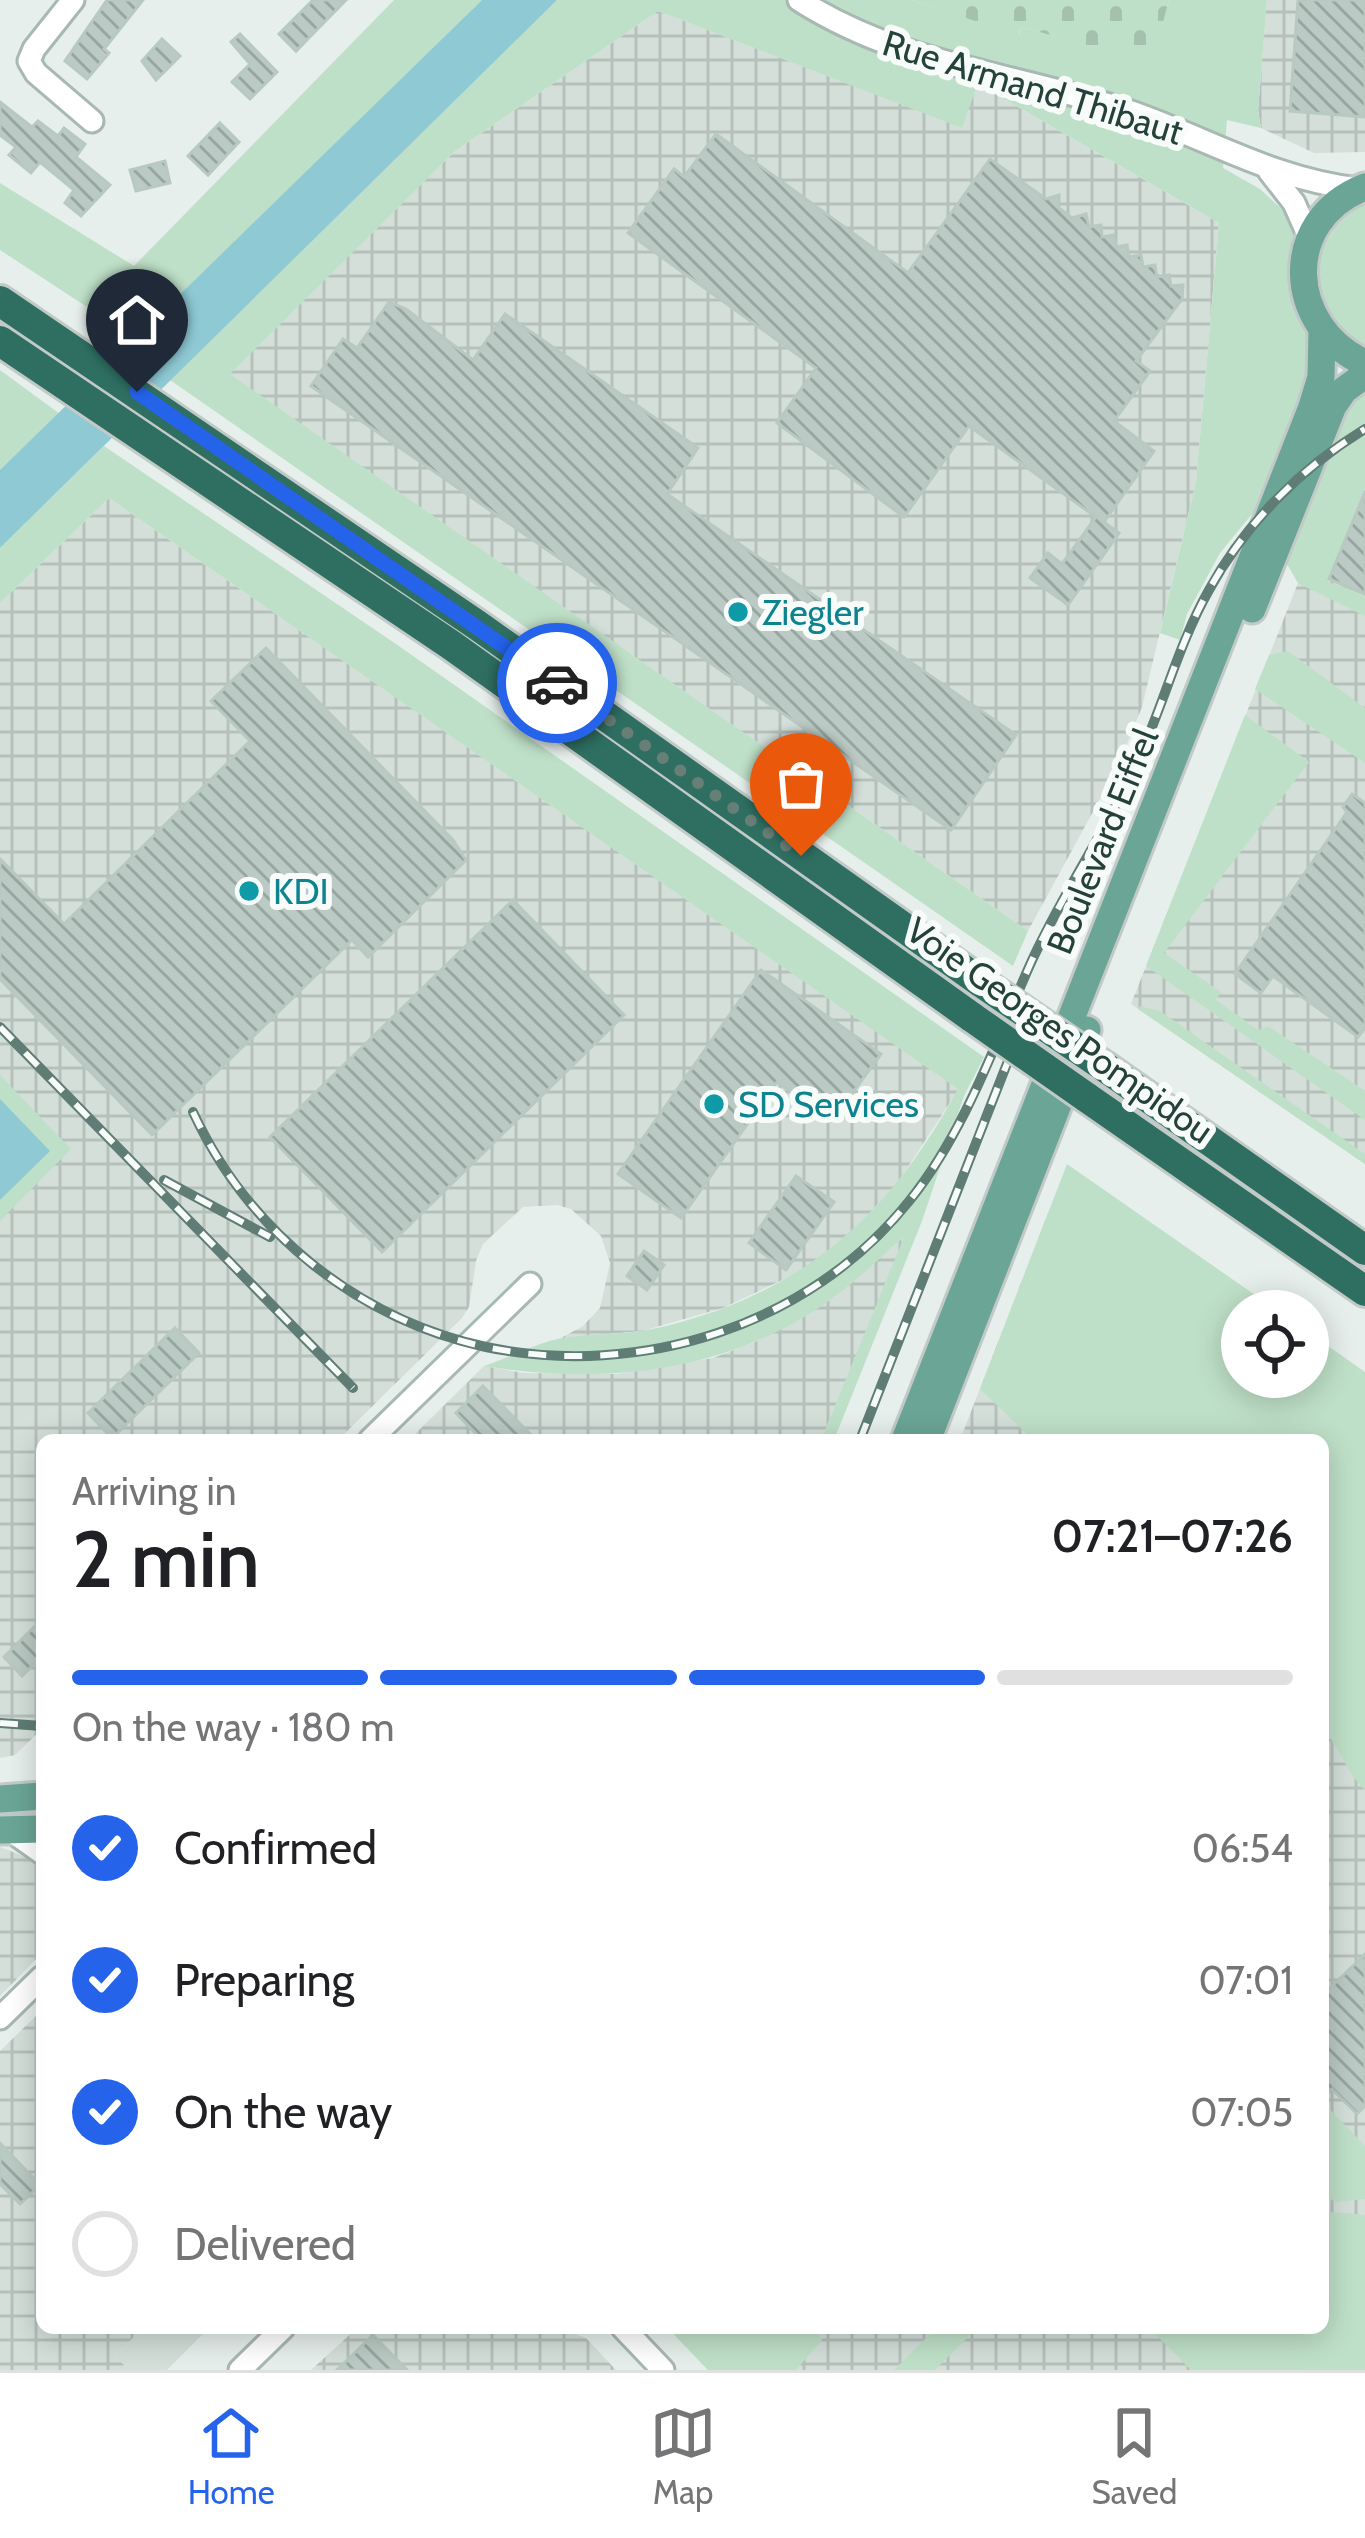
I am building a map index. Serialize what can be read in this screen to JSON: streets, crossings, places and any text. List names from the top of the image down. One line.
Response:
{"streets":{"highway":["Voie Georges Pompidou"],"main road":["Boulevard Eiffel"],"street":["Rue Armand Thibaut"]},"places":["Ziegler","KDI","SD Services"],"page":{"heading":["2 min","Arriving in","07:21–07:26"],"bar":"On the way · 180 m","list":[["Confirmed","06:54"],["Preparing","07:01"],["On the way","07:05"],"Delivered"],"tabs":["Home","Map","Saved"]}}
